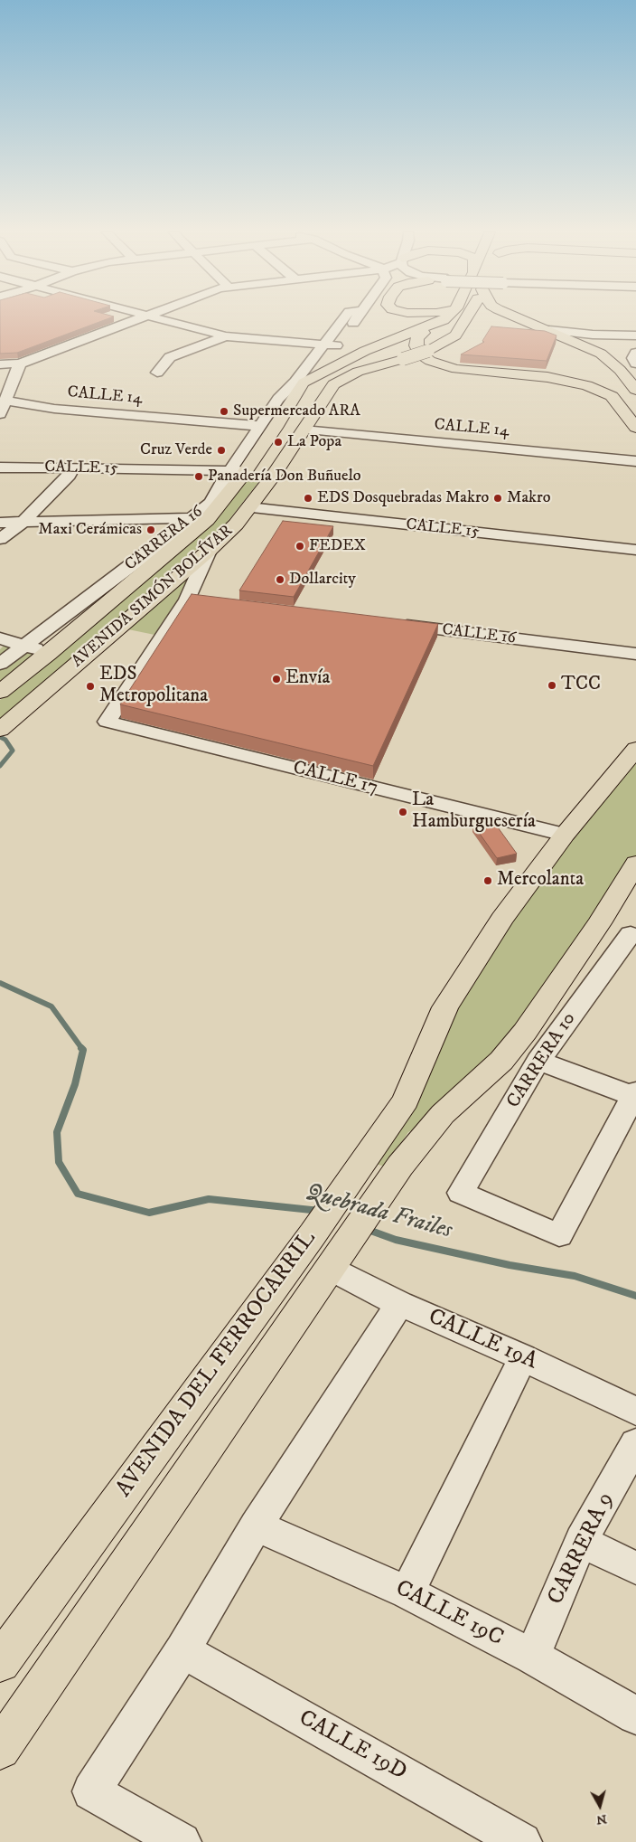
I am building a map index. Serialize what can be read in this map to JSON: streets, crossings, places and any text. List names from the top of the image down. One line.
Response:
{"streets":{"main road":["AVENIDA SIMÓN BOLÍVAR","AVENIDA DEL FERROCARRIL"],"street":["CALLE 14","CALLE 15","CARRERA 16","CALLE 16","CALLE 17","CARRERA 10","CALLE 19A","CARRERA 9","CALLE 19C","CALLE 19D"]},"crossings":[["CALLE 14","CARRERA 16"],["CALLE 14","AVENIDA SIMÓN BOLÍVAR"],["CALLE 15","CARRERA 16"],["CALLE 15","AVENIDA SIMÓN BOLÍVAR"],["CARRERA 16","AVENIDA SIMÓN BOLÍVAR"],["AVENIDA SIMÓN BOLÍVAR","CALLE 17"],["CALLE 17","AVENIDA DEL FERROCARRIL"],["CALLE 19A","AVENIDA DEL FERROCARRIL"],["CARRERA 9","CALLE 19C"]],"water":["Quebrada Frailes"],"places":["Supermercado ARA","La Popa","Cruz Verde","Panadería Don Buñuelo","EDS Dosquebradas Makro","Makro","Maxi Cerámicas","FEDEX","Dollarcity","Envía","TCC","EDS Metropolitana","La Hamburguesería","Mercolanta"],"north":"bottom"}
